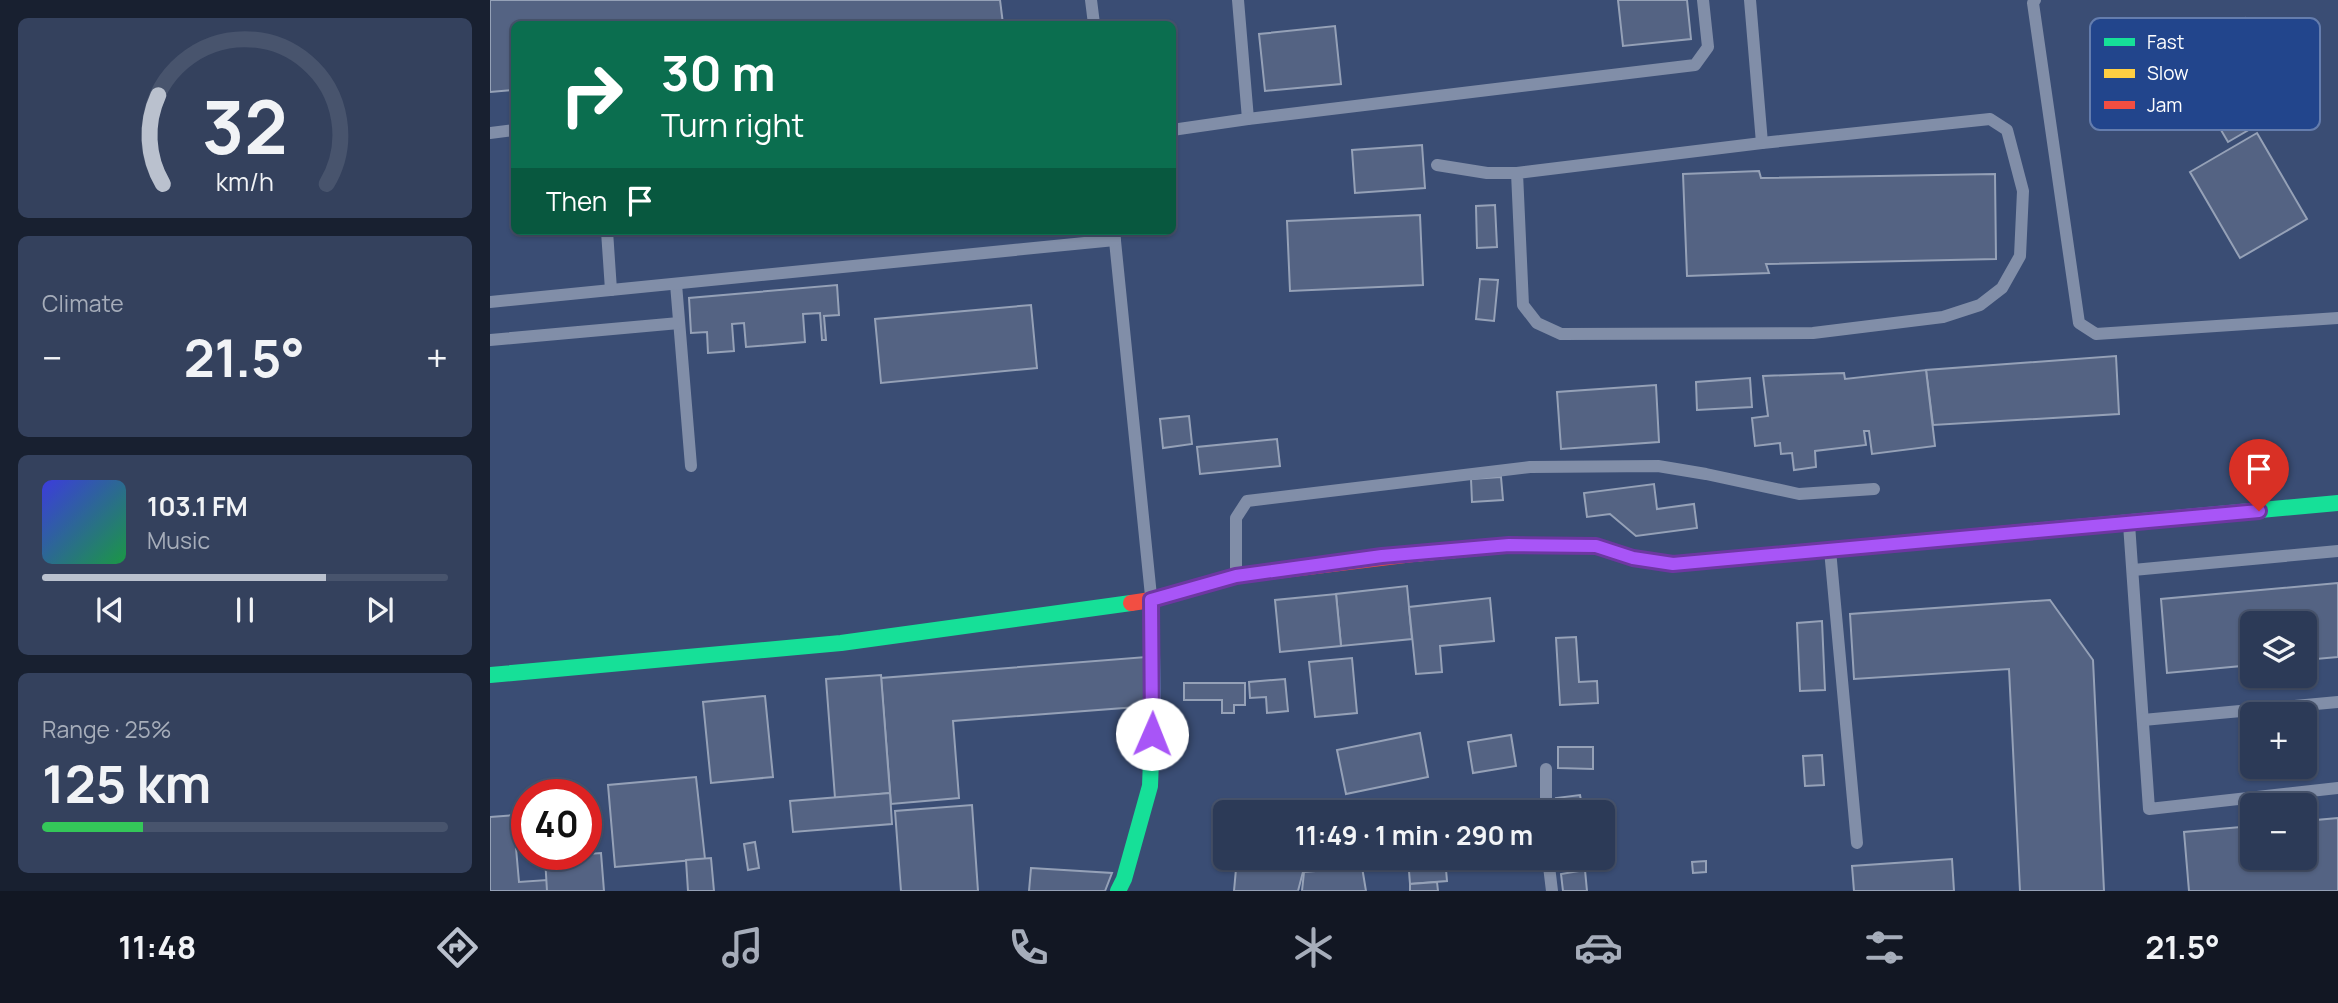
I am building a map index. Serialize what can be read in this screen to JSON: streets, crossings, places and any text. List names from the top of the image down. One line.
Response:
{"legend":["Fast","Slow","Jam"],"page":{"turn":["30 m","Turn right"],"then":"Then","tile":["Climate",["Range · 25%","125 km"]],"heat":["−","21.5°","+"],"song":["103.1 FM","Music"],"map_buttons":["+","−"],"limit":"40","trip":"11:49 · 1 min · 290 m","tabs":["11:48","21.5°"],"gauge":["32","km/h"]}}
